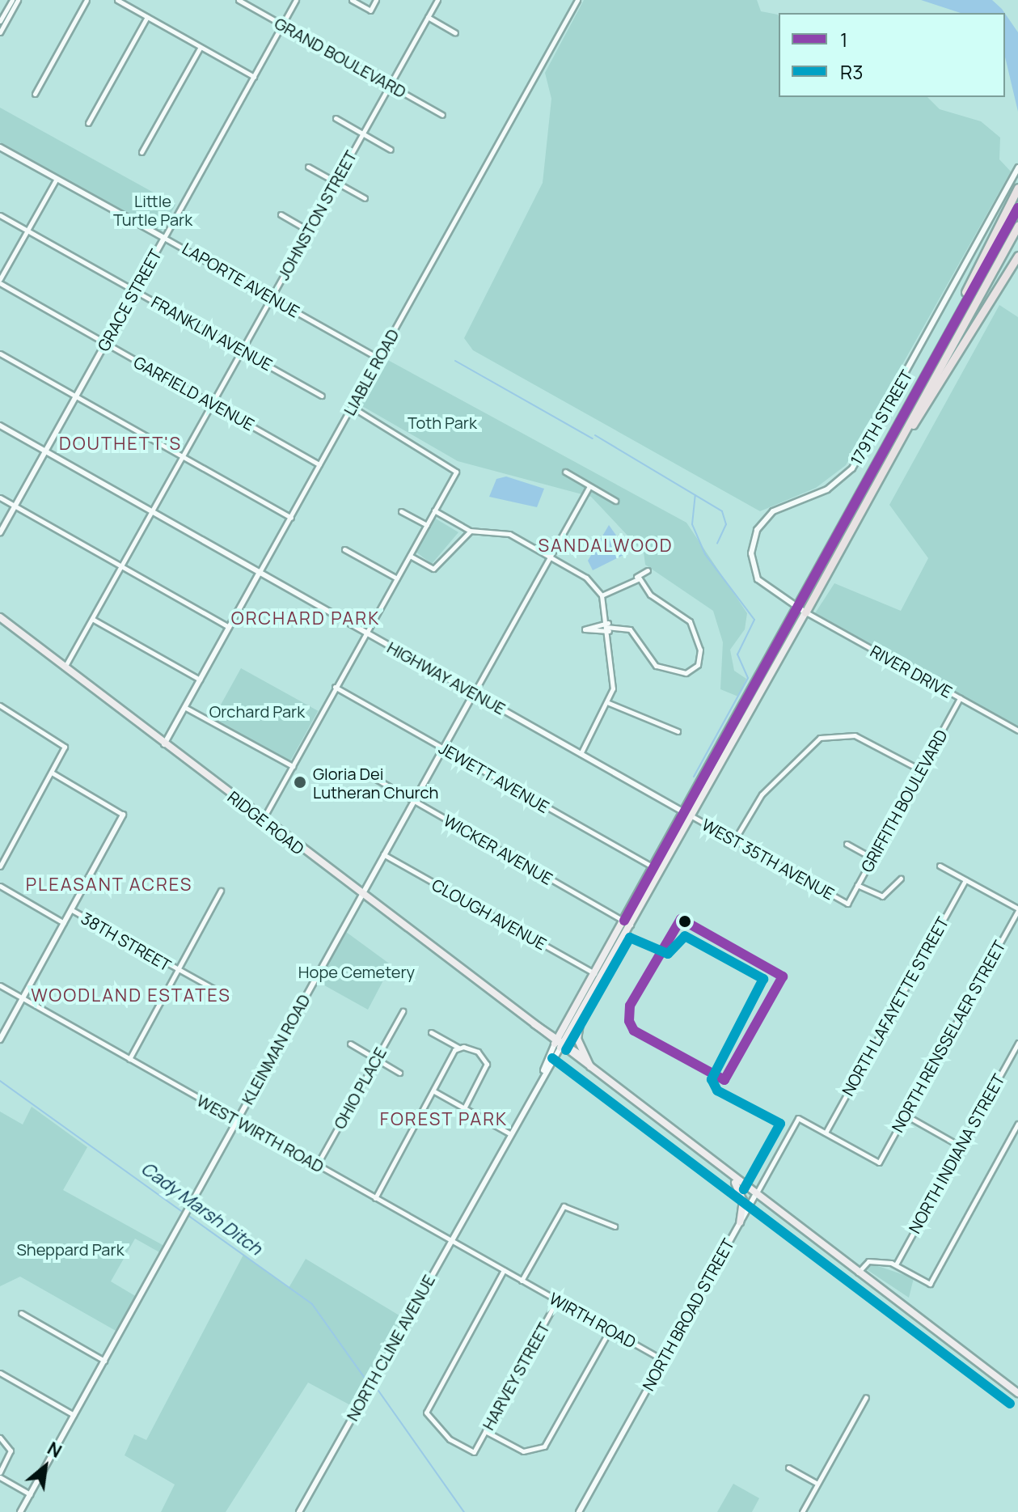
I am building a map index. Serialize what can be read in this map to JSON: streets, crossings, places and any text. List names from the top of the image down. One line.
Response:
{"streets":{"main road":["RIDGE ROAD"],"street":["GRAND BOULEVARD","JOHNSTON STREET","LAPORTE AVENUE","GRACE STREET","FRANKLIN AVENUE","LIABLE ROAD","GARFIELD AVENUE","179TH STREET","RIVER DRIVE","HIGHWAY AVENUE","JEWETT AVENUE","GRIFFITH BOULEVARD","WICKER AVENUE","WEST 35TH AVENUE","CLOUGH AVENUE","38TH STREET","NORTH LAFAYETTE STREET","NORTH RENSSELAER STREET","KLEINMAN ROAD","OHIO PLACE","WEST WIRTH ROAD","NORTH INDIANA STREET","NORTH BROAD STREET","WIRTH ROAD","NORTH CLINE AVENUE","HARVEY STREET"]},"crossings":[["GRAND BOULEVARD","JOHNSTON STREET"],["GRAND BOULEVARD","GRACE STREET"],["JOHNSTON STREET","LAPORTE AVENUE"],["JOHNSTON STREET","FRANKLIN AVENUE"],["JOHNSTON STREET","GARFIELD AVENUE"],["JOHNSTON STREET","HIGHWAY AVENUE"],["JOHNSTON STREET","RIDGE ROAD"],["LAPORTE AVENUE","GRACE STREET"],["LAPORTE AVENUE","LIABLE ROAD"],["GRACE STREET","FRANKLIN AVENUE"],["GRACE STREET","GARFIELD AVENUE"],["GRACE STREET","HIGHWAY AVENUE"],["LIABLE ROAD","GARFIELD AVENUE"],["LIABLE ROAD","HIGHWAY AVENUE"],["LIABLE ROAD","RIDGE ROAD"],["179TH STREET","RIVER DRIVE"],["RIVER DRIVE","GRIFFITH BOULEVARD"],["HIGHWAY AVENUE","WEST 35TH AVENUE"],["HIGHWAY AVENUE","KLEINMAN ROAD"],["JEWETT AVENUE","KLEINMAN ROAD"],["GRIFFITH BOULEVARD","WEST 35TH AVENUE"],["RIDGE ROAD","KLEINMAN ROAD"],["RIDGE ROAD","NORTH BROAD STREET"],["RIDGE ROAD","NORTH CLINE AVENUE"],["WICKER AVENUE","KLEINMAN ROAD"],["CLOUGH AVENUE","KLEINMAN ROAD"],["NORTH LAFAYETTE STREET","NORTH RENSSELAER STREET"],["NORTH LAFAYETTE STREET","NORTH BROAD STREET"],["NORTH RENSSELAER STREET","NORTH BROAD STREET"],["KLEINMAN ROAD","WEST WIRTH ROAD"],["OHIO PLACE","WEST WIRTH ROAD"],["WEST WIRTH ROAD","WIRTH ROAD"],["WEST WIRTH ROAD","NORTH CLINE AVENUE"],["WEST WIRTH ROAD","HARVEY STREET"],["NORTH BROAD STREET","WIRTH ROAD"],["WIRTH ROAD","HARVEY STREET"]],"districts":["DOUTHETT'S","SANDALWOOD","ORCHARD PARK","PLEASANT ACRES","WOODLAND ESTATES","FOREST PARK"],"water":["Cady Marsh Ditch"],"parks":["Little Turtle Park","Toth Park","Orchard Park","Hope Cemetery","Sheppard Park"],"places":["Gloria Dei Lutheran Church"],"lines":["transit line 1","transit line R3"],"legend":["1","R3"],"north":"top right"}
